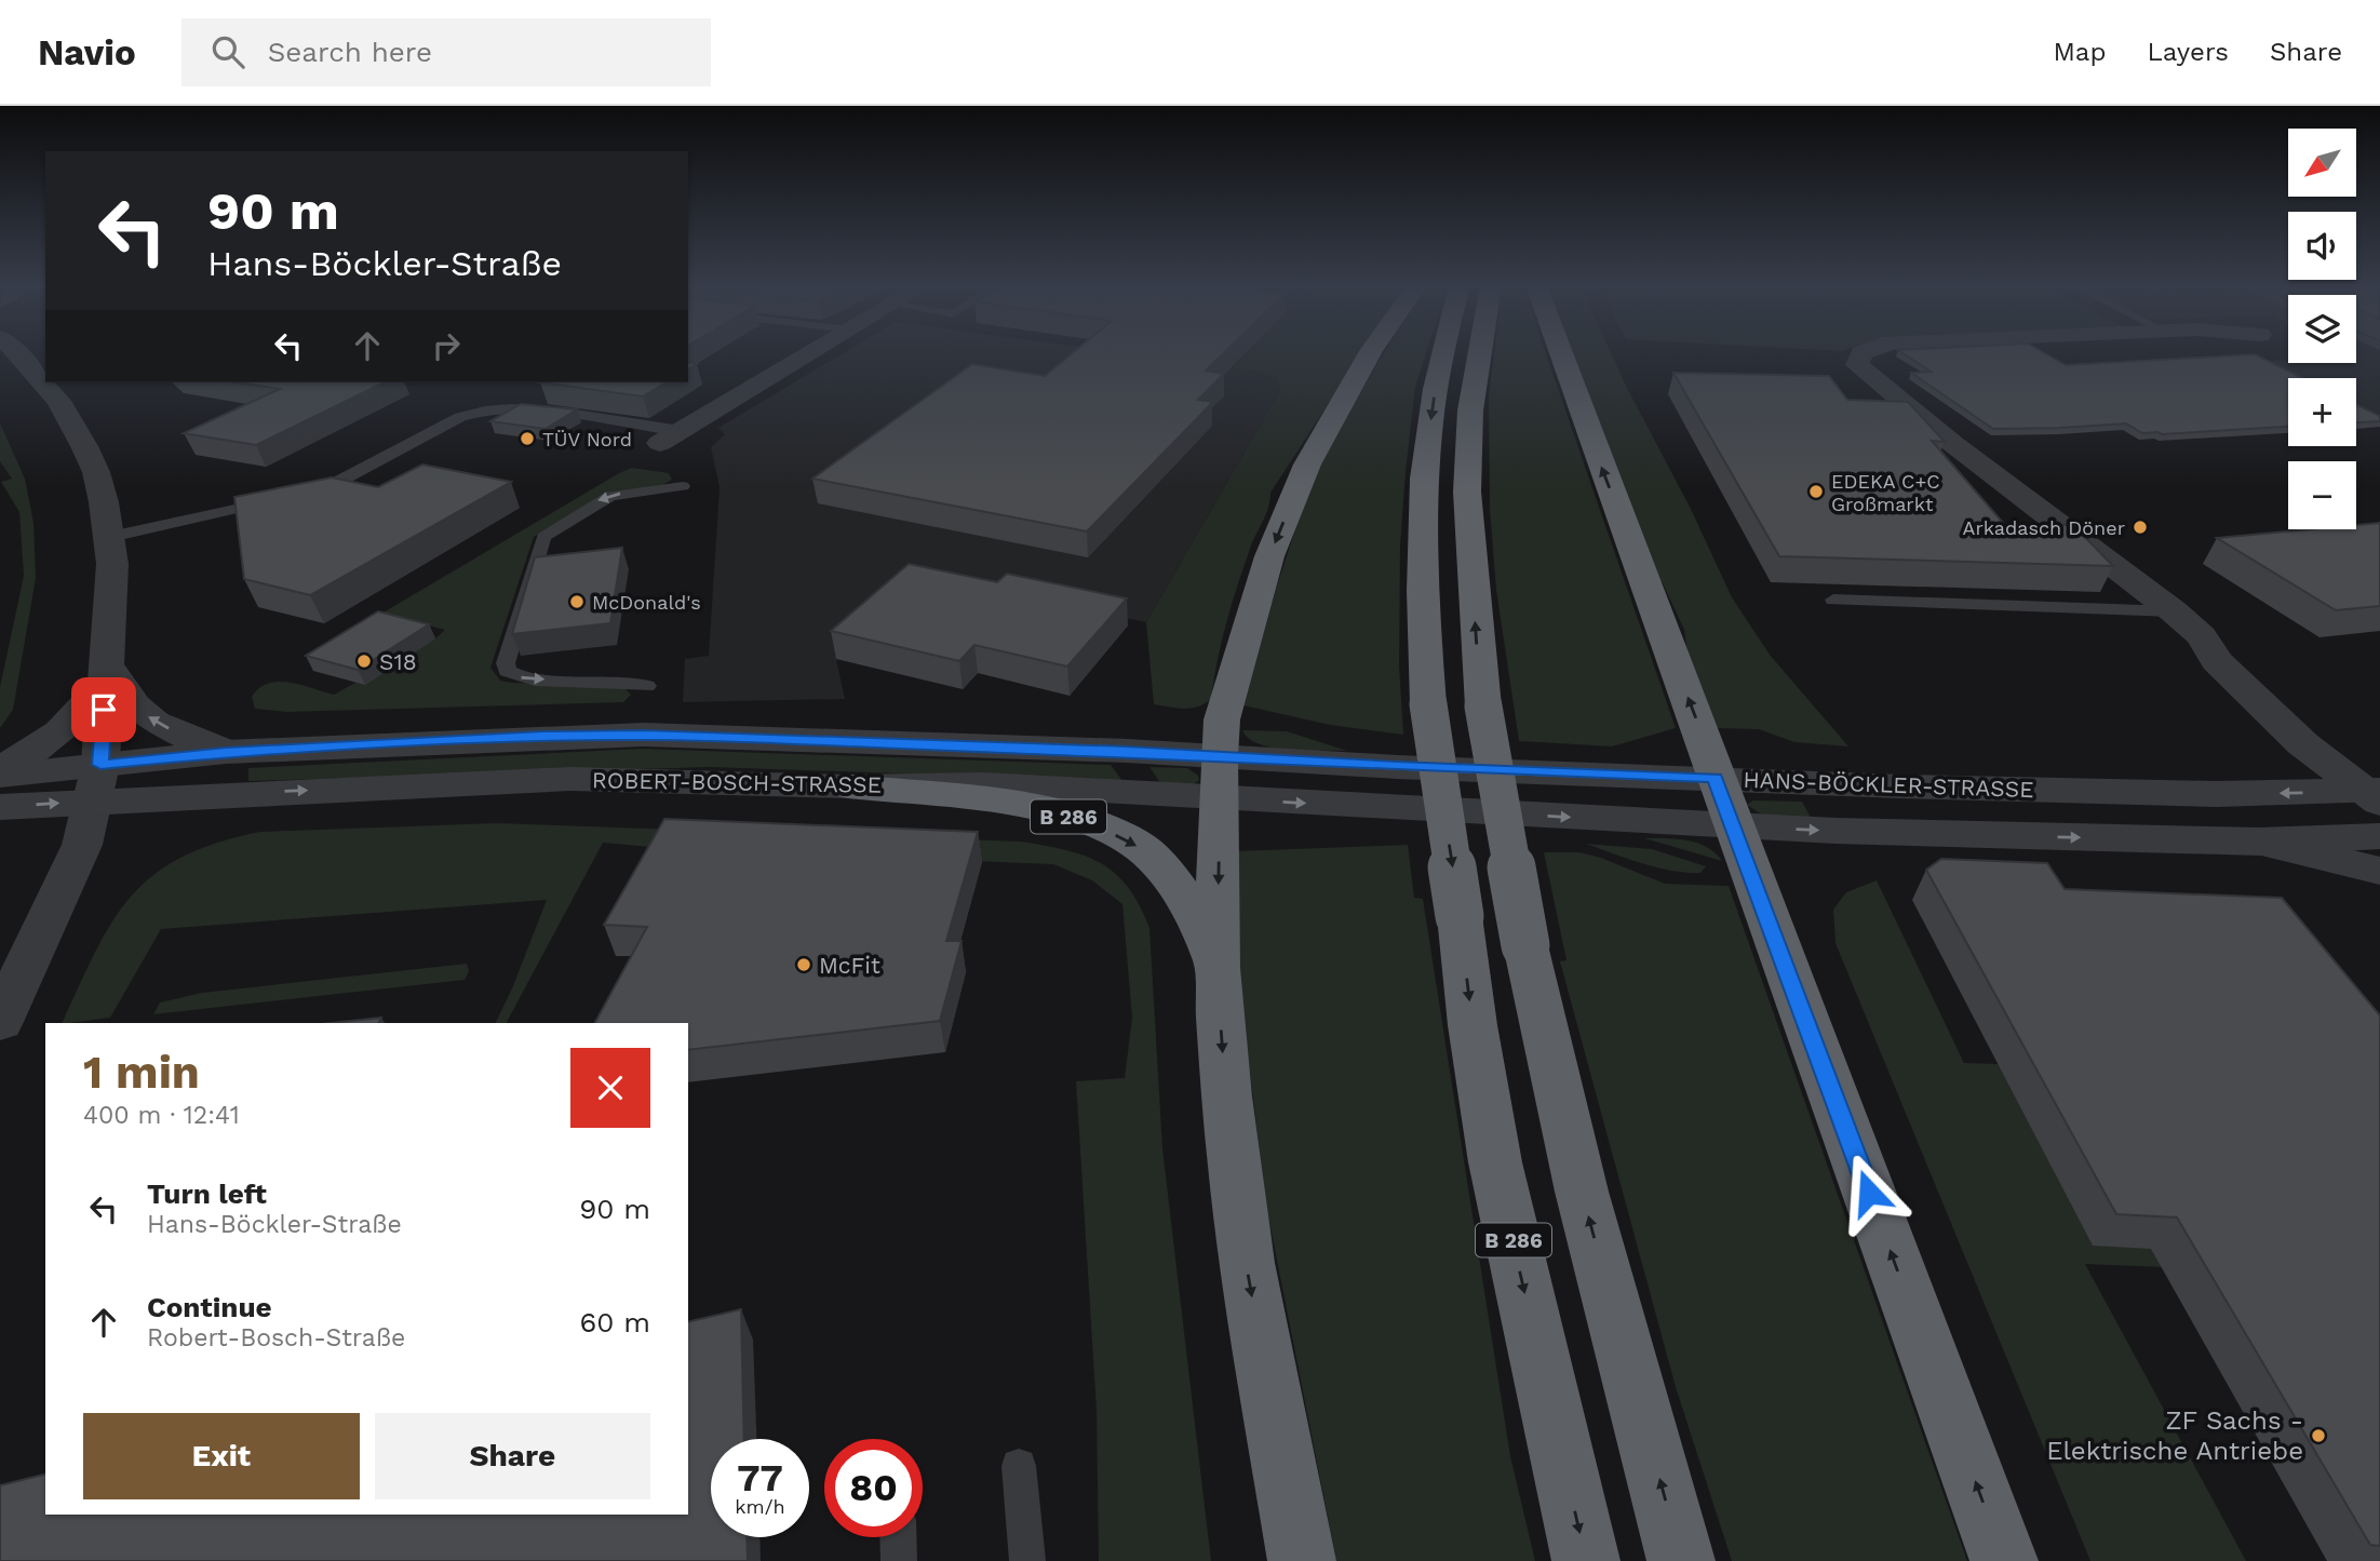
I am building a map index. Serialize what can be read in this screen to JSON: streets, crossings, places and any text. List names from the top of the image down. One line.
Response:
{"streets":{"highway":["B 286"],"street":["ROBERT-BOSCH-STRASSE","HANS-BÖCKLER-STRASSE"]},"crossings":[["ROBERT-BOSCH-STRASSE","HANS-BÖCKLER-STRASSE"],["ROBERT-BOSCH-STRASSE","B 286"]],"places":["TÜV Nord","EDEKA C+C Großmarkt","Arkadasch Döner","McDonald's","S18","McFit","ZF Sachs - Elektrische Antriebe"],"north":"bottom left","page":{"header":"Navio","search":"Search here","nav":["Map","Layers","Share"],"map_buttons":["+","−"],"turn":["90 m","Hans-Böckler-Straße"],"heading":["1 min","400 m · 12:41"],"list":[{"name":"Turn left","note":"Hans-Böckler-Straße","value":"90 m"},{"name":"Continue","note":"Robert-Bosch-Straße","value":"60 m"}],"buttons":["Exit","Share"],"speed":"77 km/h","limit":"80"}}
